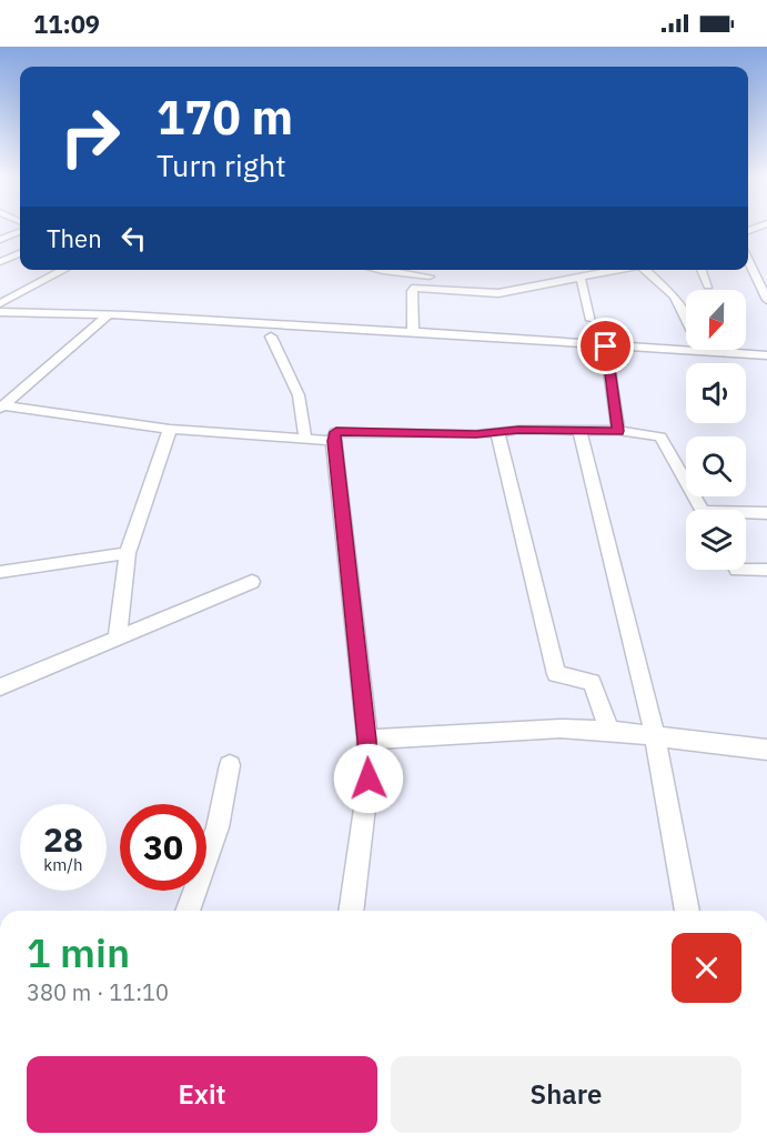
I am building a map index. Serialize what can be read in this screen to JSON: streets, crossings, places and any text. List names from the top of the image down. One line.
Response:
{"north":"bottom","page":{"status":"11:09","turn":["170 m","Turn right"],"then":"Then","speed":"28 km/h","limit":"30","heading":["1 min","380 m · 11:10"],"buttons":["Exit","Share"]}}
